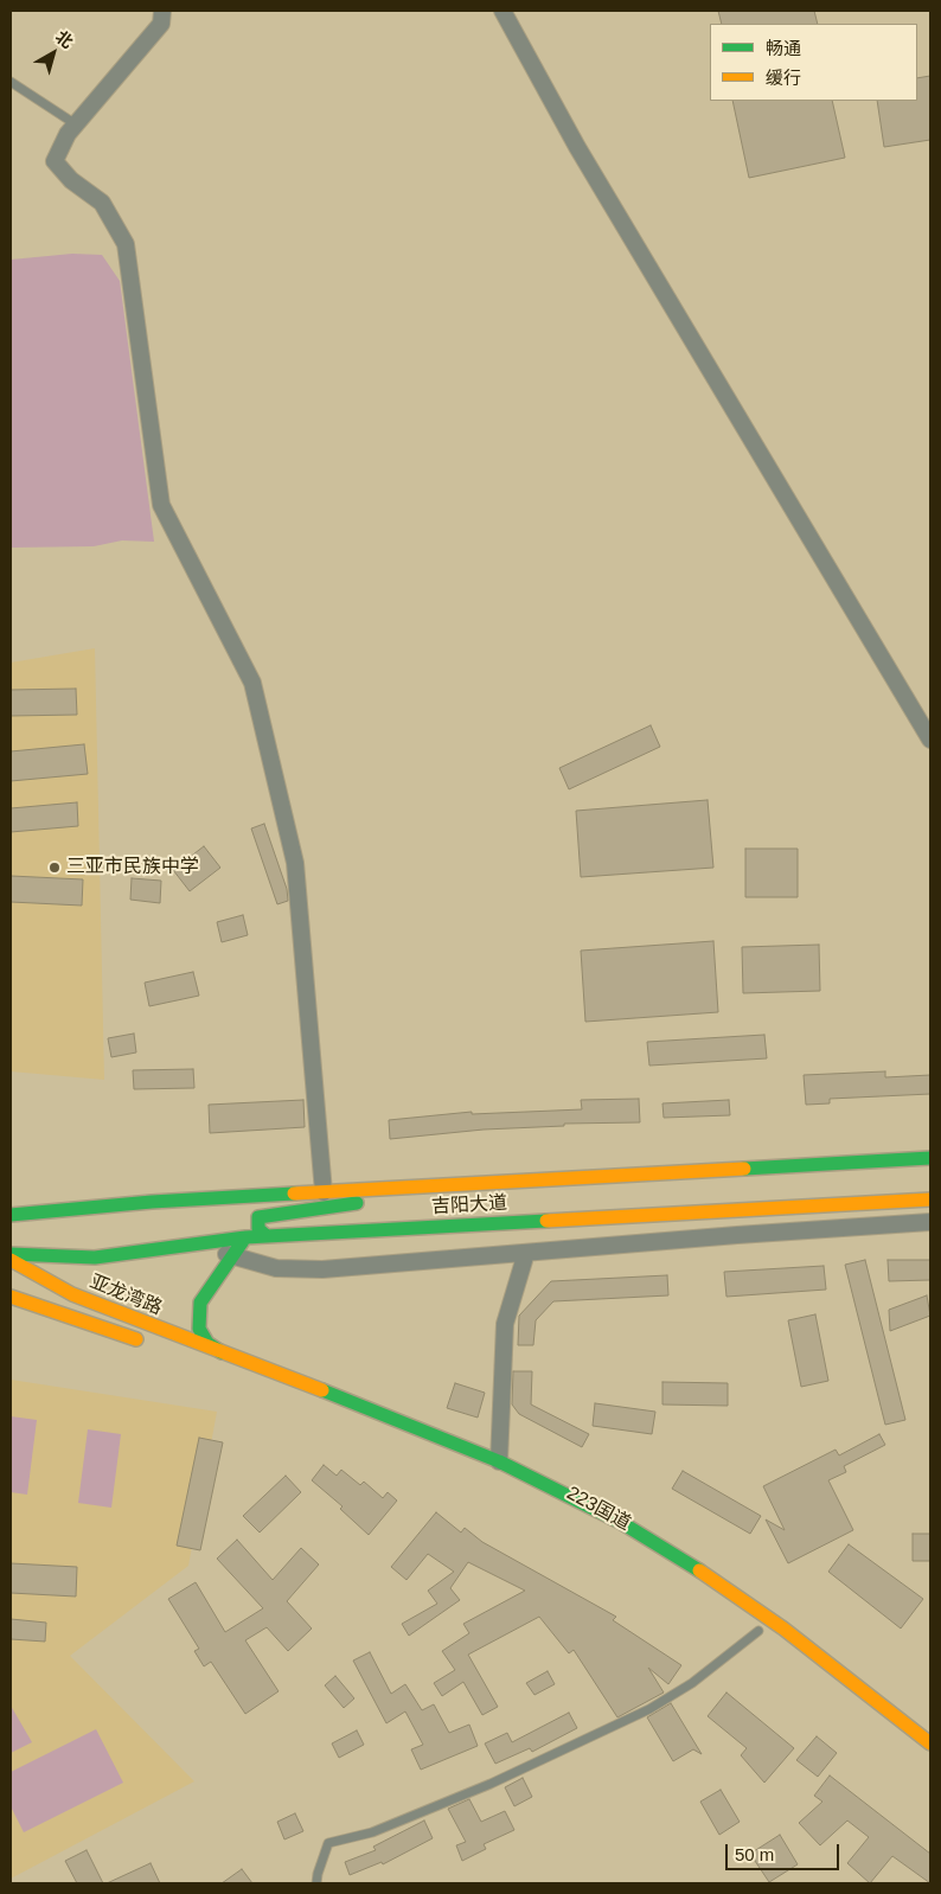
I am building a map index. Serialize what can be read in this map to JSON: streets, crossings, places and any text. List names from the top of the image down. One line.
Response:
{"streets":{"main road":["吉阳大道","亚龙湾路","223国道"]},"crossings":[["亚龙湾路","223国道"]],"places":["三亚市民族中学"],"legend":["畅通","缓行"],"scale_bar":"50 m","north":"top right"}
